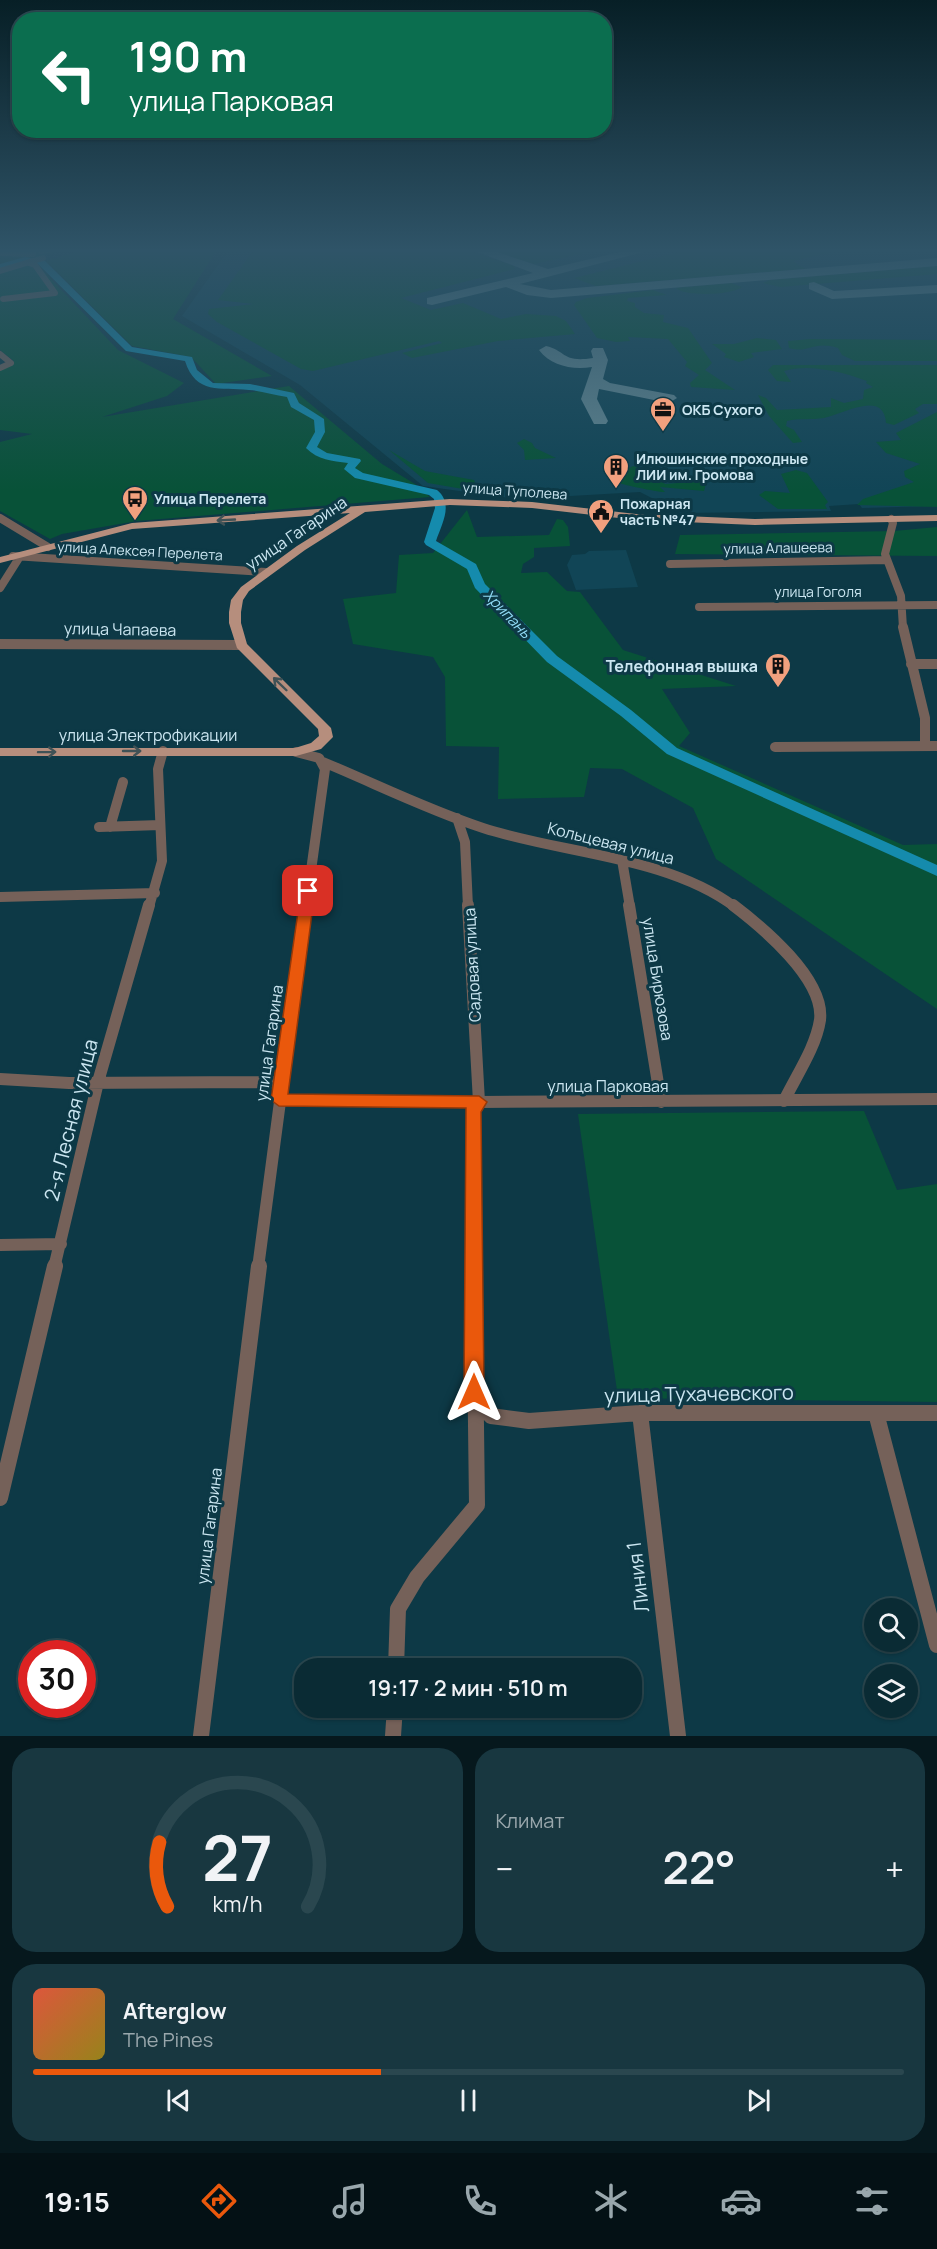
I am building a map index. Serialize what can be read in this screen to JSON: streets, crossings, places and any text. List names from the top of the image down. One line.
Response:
{"streets":{"main road":["улица Туполева","улица Гагарина","улица Электрофикации"],"street":["улица Алашеева","улица Алексея Перелета","улица Гоголя","улица Чапаева","Кольцевая улица","Садовая улица","улица Бирюзова","улица Парковая","2-я Лесная улица","улица Тухачевского","Линия 1"]},"crossings":[["улица Туполева","улица Гагарина"],["улица Гагарина","улица Алексея Перелета"],["улица Гагарина","улица Чапаева"],["улица Гагарина","Кольцевая улица"],["улица Гагарина","улица Парковая"],["улица Электрофикации","2-я Лесная улица"],["Кольцевая улица","Садовая улица"],["Кольцевая улица","улица Бирюзова"],["Кольцевая улица","улица Парковая"],["Садовая улица","улица Парковая"],["Садовая улица","улица Тухачевского"],["улица Бирюзова","улица Парковая"],["улица Тухачевского","Линия 1"]],"one_way":["улица Электрофикации"],"water":["Хрипань"],"places":{"office":["ОКБ Сухого"],"building":["Илюшинские проходные ЛИИ им. Громова","Телефонная вышка"],"bus stop":["Улица Перелета"],"public building":["Пожарная часть №47"]},"page":{"turn":["190 m","улица Парковая"],"limit":"30","trip":"19:17 · 2 мин · 510 m","tile":"Климат","heat":["−","22°","+"],"song":["Afterglow","The Pines"],"tabs":"19:15","gauge":["27","km/h"]}}
